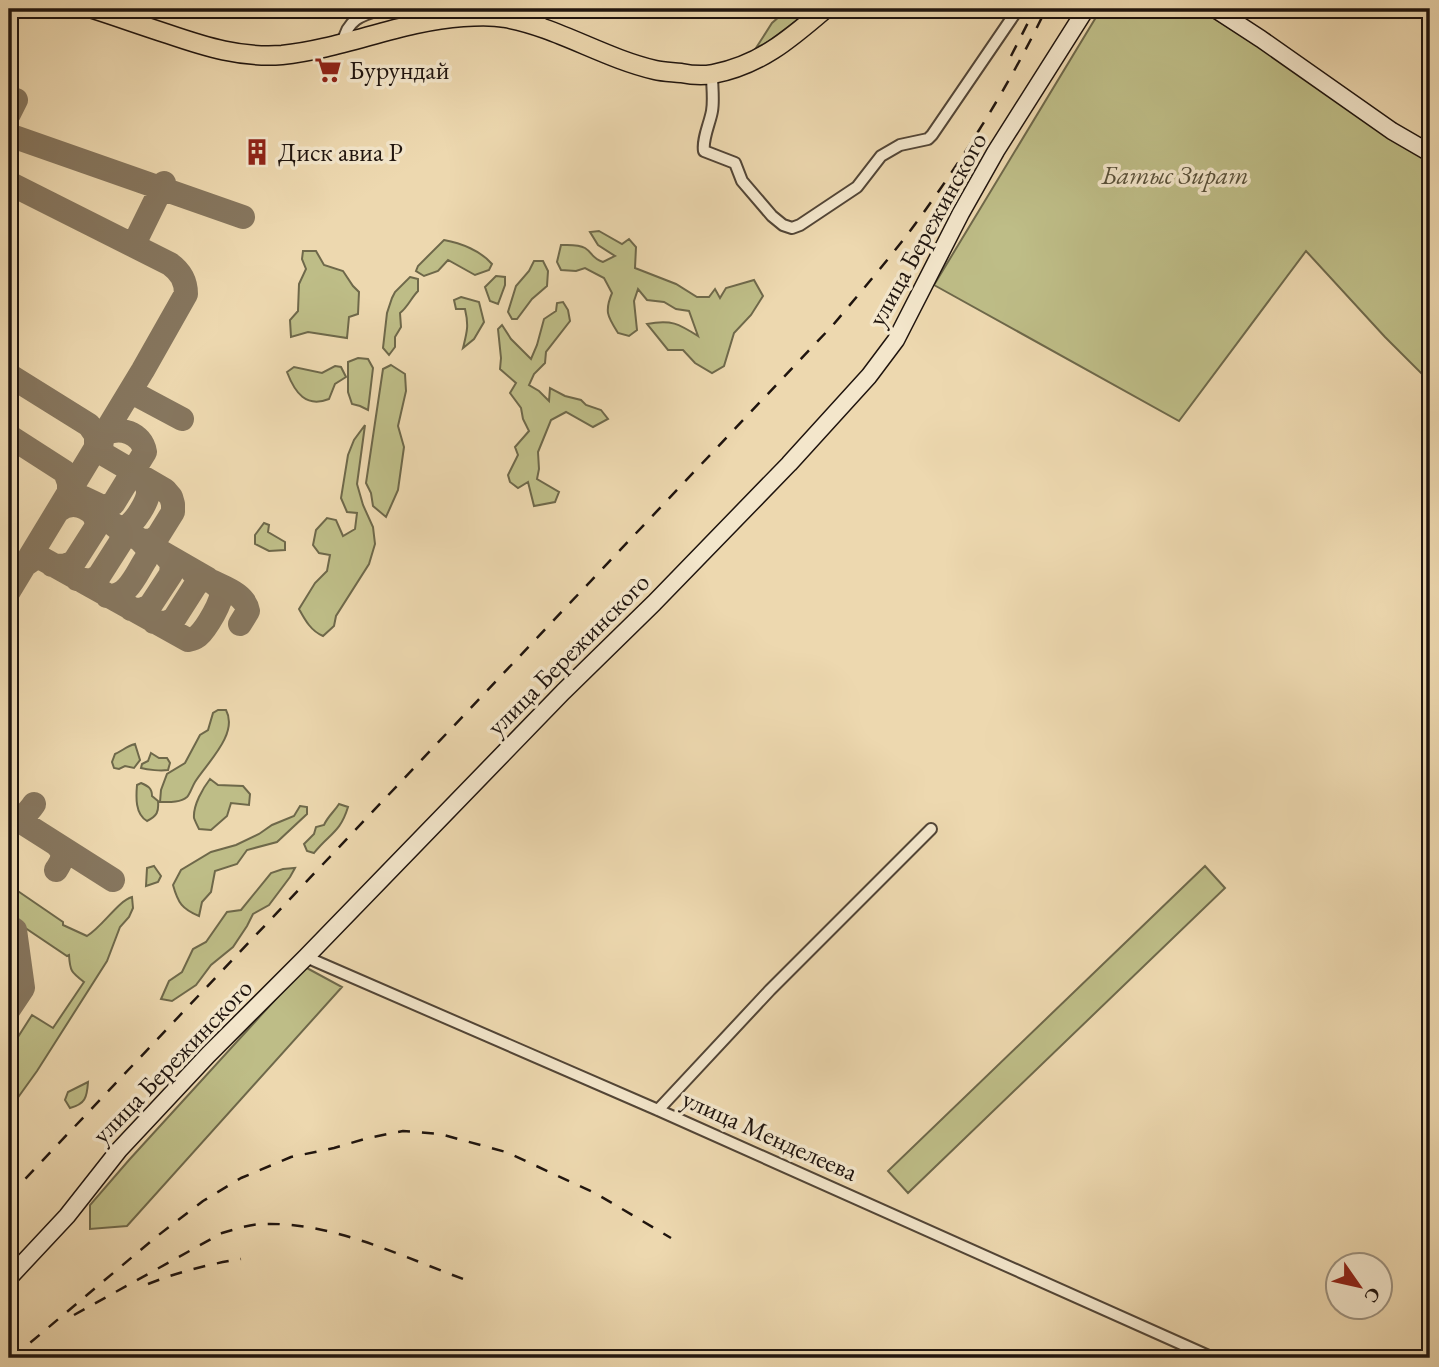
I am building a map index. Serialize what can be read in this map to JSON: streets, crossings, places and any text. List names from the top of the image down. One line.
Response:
{"streets":{"main road":["улица Бережинского"],"street":["улица Менделеева"]},"crossings":[["улица Бережинского","улица Менделеева"]],"parks":["Батыс Зират"],"places":{"supermarket":["Бурундай"],"building":["Диск авиа Р"]},"north":"bottom right"}
